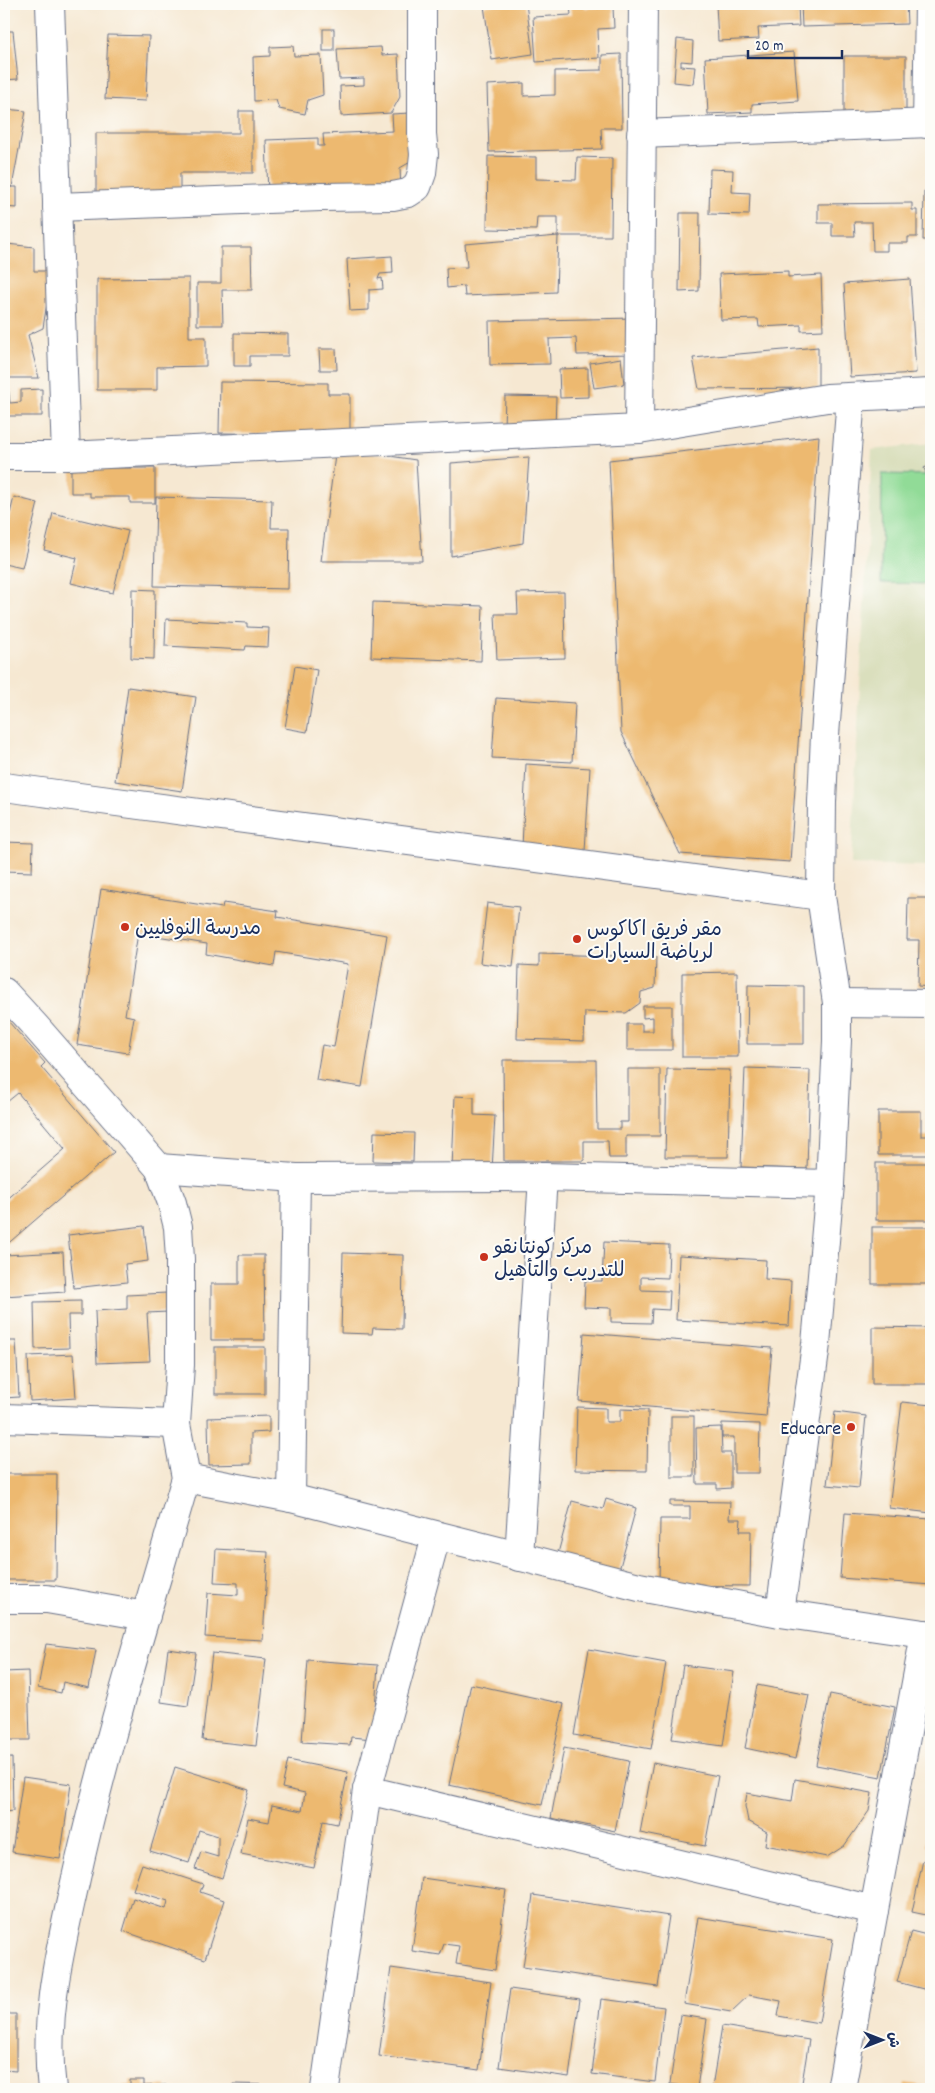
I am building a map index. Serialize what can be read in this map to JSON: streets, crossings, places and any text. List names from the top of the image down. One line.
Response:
{"places":["مدرسة النوفليين","مقر فريق اكاكوس لرياضة السيارات","مركز كونتانقو للتدريب والتأهيل","Educare"],"scale_bar":"20 m","north":"right"}
